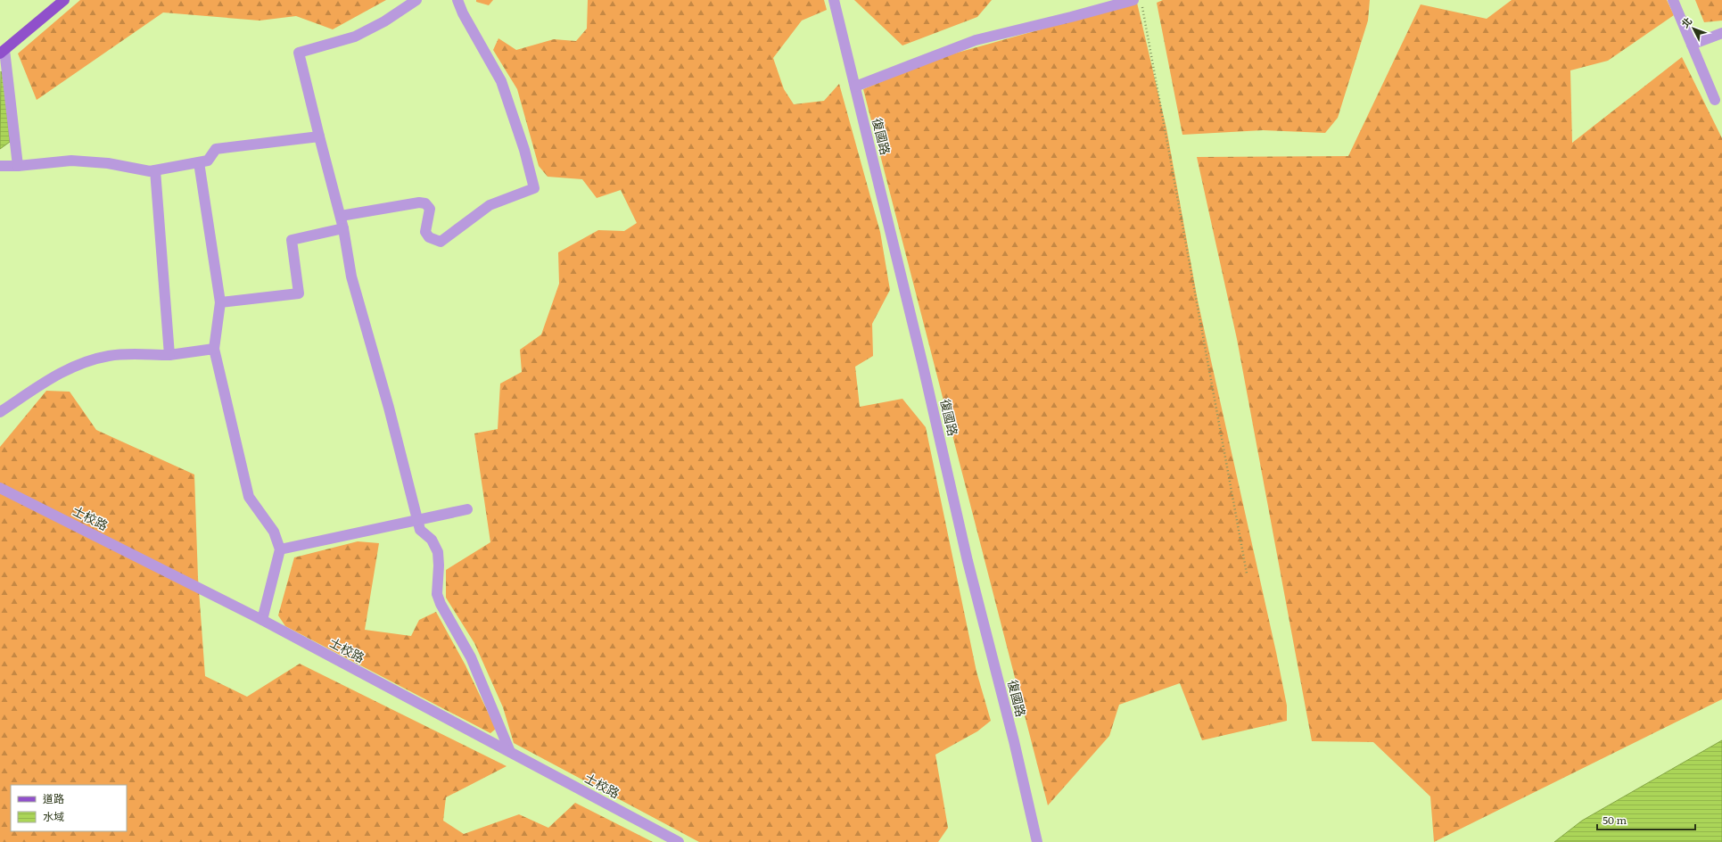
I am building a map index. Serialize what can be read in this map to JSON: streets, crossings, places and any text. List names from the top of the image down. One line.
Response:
{"streets":{"street":["復國路","士校路"]},"legend":["道路","水域"],"scale_bar":"50 m","north":"top left"}
